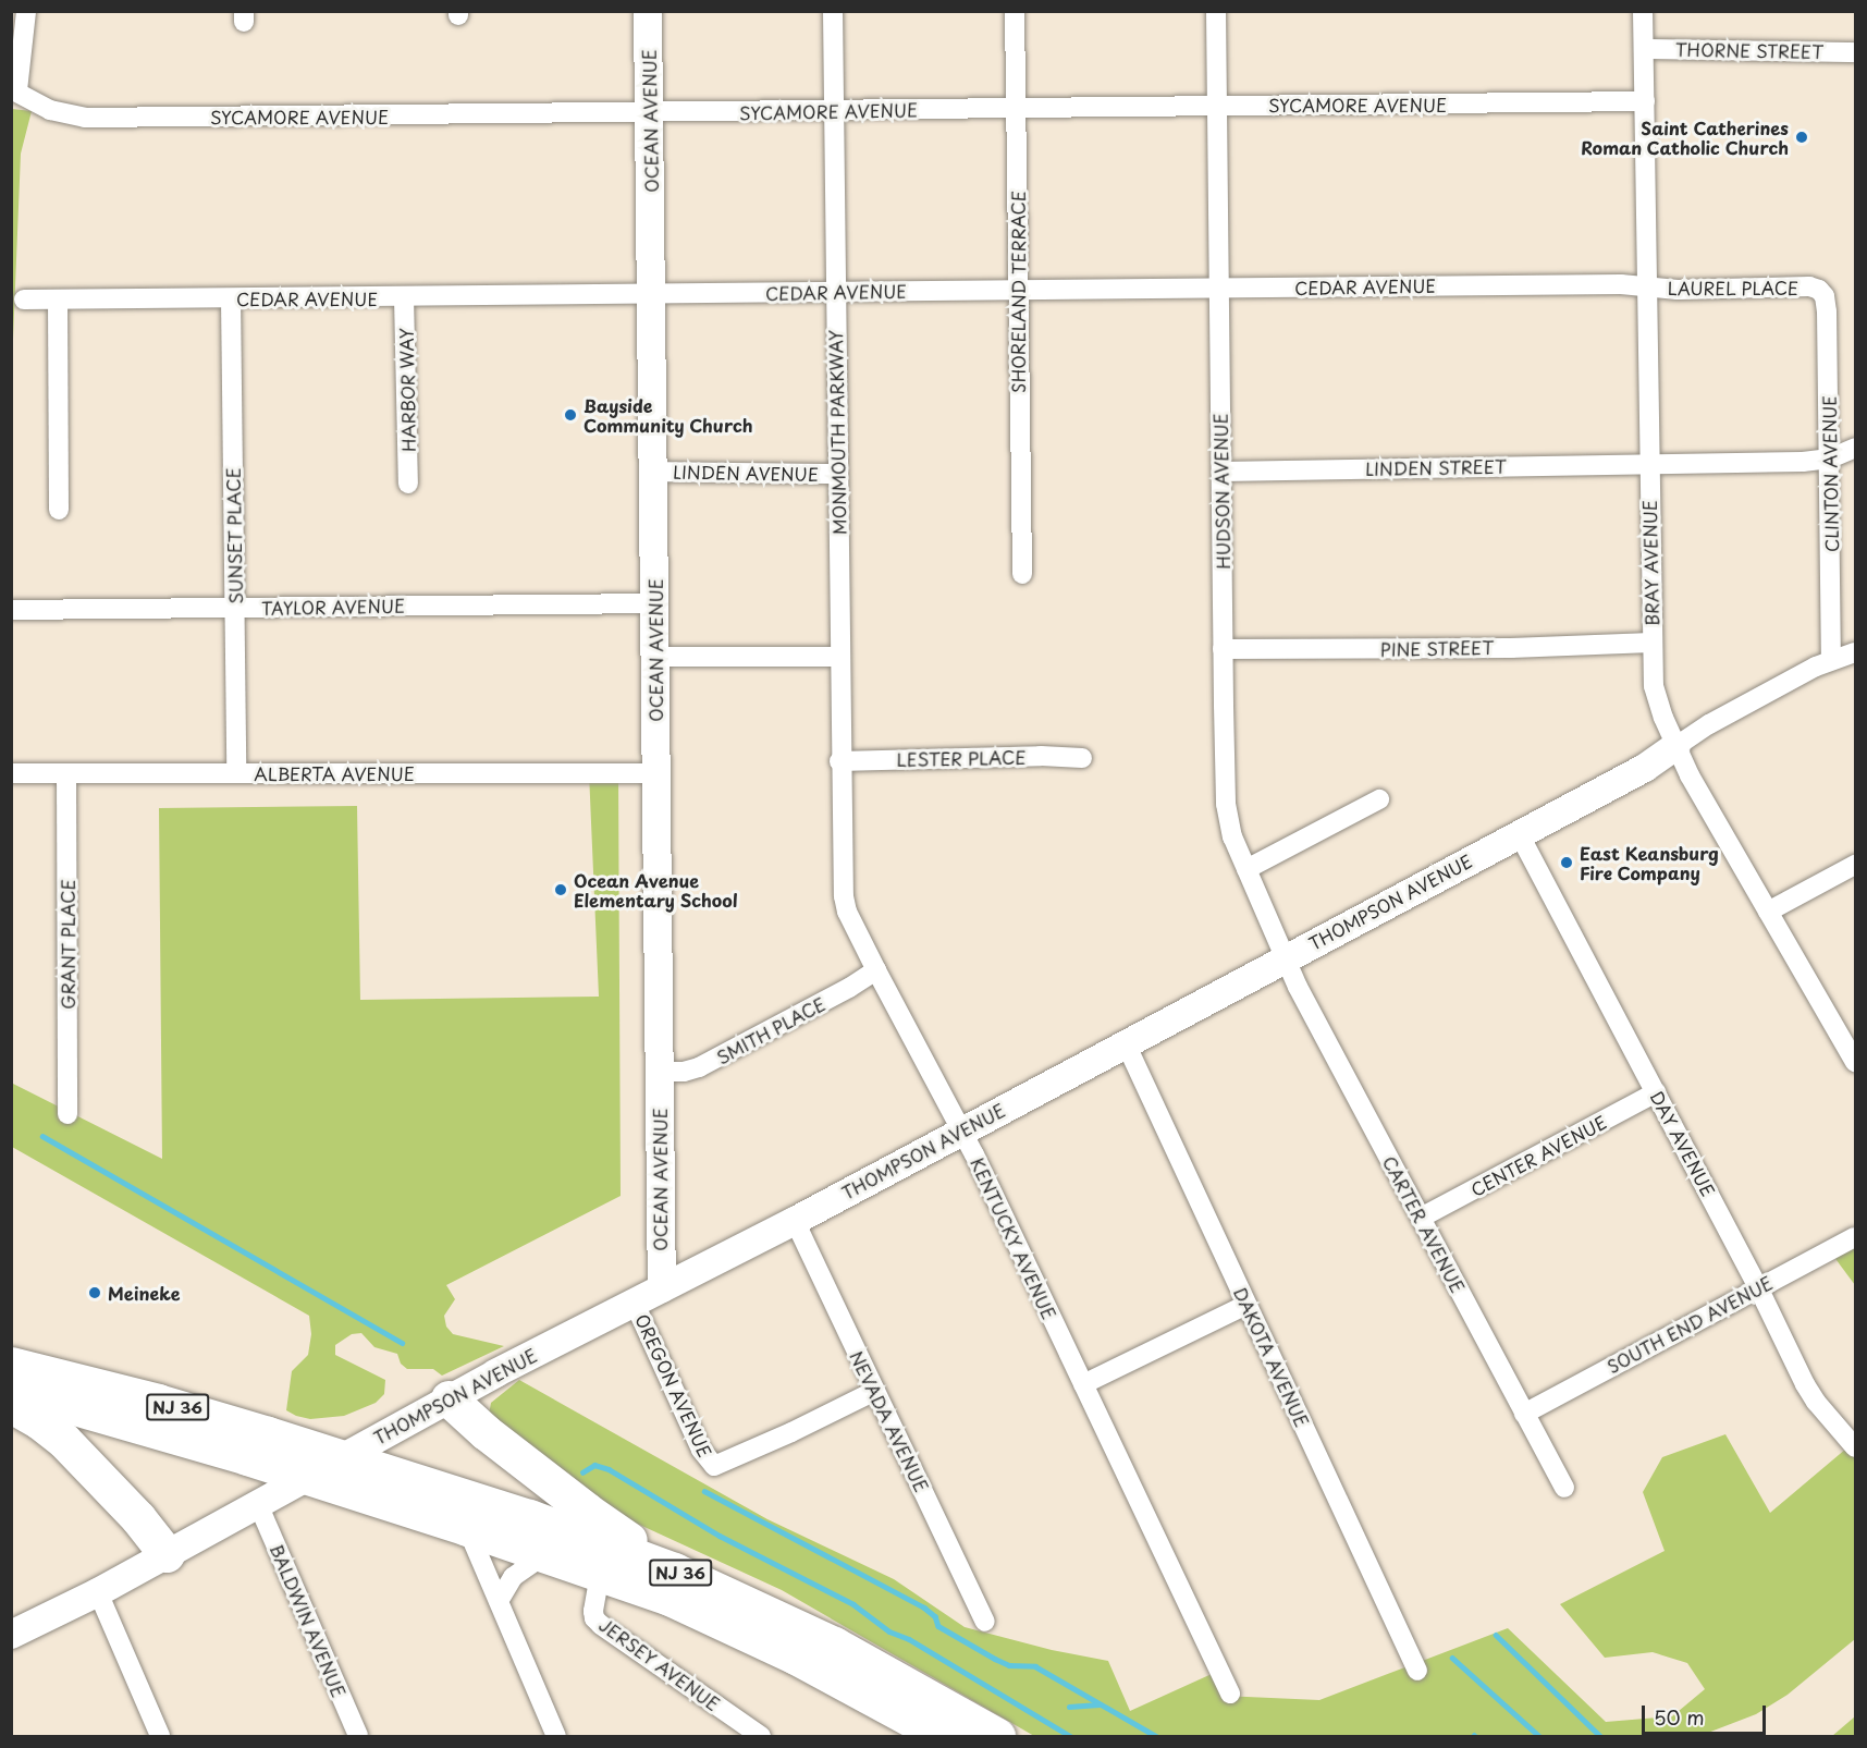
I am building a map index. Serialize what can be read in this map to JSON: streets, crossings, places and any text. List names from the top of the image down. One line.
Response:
{"streets":{"highway":["NJ 36"],"street":["THORNE STREET","SYCAMORE AVENUE","OCEAN AVENUE","CEDAR AVENUE","LAUREL PLACE","SHORELAND TERRACE","HARBOR WAY","MONMOUTH PARKWAY","LINDEN STREET","LINDEN AVENUE","CLINTON AVENUE","HUDSON AVENUE","SUNSET PLACE","BRAY AVENUE","TAYLOR AVENUE","PINE STREET","LESTER PLACE","ALBERTA AVENUE","THOMPSON AVENUE","GRANT PLACE","SMITH PLACE","DAY AVENUE","CENTER AVENUE","CARTER AVENUE","KENTUCKY AVENUE","SOUTH END AVENUE","DAKOTA AVENUE","OREGON AVENUE","NEVADA AVENUE","BALDWIN AVENUE","JERSEY AVENUE"]},"crossings":[["THORNE STREET","BRAY AVENUE"],["SYCAMORE AVENUE","OCEAN AVENUE"],["SYCAMORE AVENUE","SHORELAND TERRACE"],["SYCAMORE AVENUE","MONMOUTH PARKWAY"],["SYCAMORE AVENUE","HUDSON AVENUE"],["SYCAMORE AVENUE","BRAY AVENUE"],["OCEAN AVENUE","CEDAR AVENUE"],["OCEAN AVENUE","LINDEN AVENUE"],["OCEAN AVENUE","TAYLOR AVENUE"],["OCEAN AVENUE","ALBERTA AVENUE"],["OCEAN AVENUE","THOMPSON AVENUE"],["OCEAN AVENUE","SMITH PLACE"],["CEDAR AVENUE","LAUREL PLACE"],["CEDAR AVENUE","SHORELAND TERRACE"],["CEDAR AVENUE","HARBOR WAY"],["CEDAR AVENUE","MONMOUTH PARKWAY"],["CEDAR AVENUE","HUDSON AVENUE"],["CEDAR AVENUE","SUNSET PLACE"],["CEDAR AVENUE","BRAY AVENUE"],["LAUREL PLACE","CLINTON AVENUE"],["LAUREL PLACE","BRAY AVENUE"],["MONMOUTH PARKWAY","LINDEN AVENUE"],["MONMOUTH PARKWAY","KENTUCKY AVENUE"],["LINDEN STREET","CLINTON AVENUE"],["LINDEN STREET","HUDSON AVENUE"],["LINDEN STREET","BRAY AVENUE"],["CLINTON AVENUE","THOMPSON AVENUE"],["HUDSON AVENUE","PINE STREET"],["HUDSON AVENUE","THOMPSON AVENUE"],["HUDSON AVENUE","CARTER AVENUE"],["SUNSET PLACE","TAYLOR AVENUE"],["SUNSET PLACE","ALBERTA AVENUE"],["BRAY AVENUE","PINE STREET"],["BRAY AVENUE","THOMPSON AVENUE"],["LESTER PLACE","KENTUCKY AVENUE"],["ALBERTA AVENUE","GRANT PLACE"],["THOMPSON AVENUE","DAY AVENUE"],["THOMPSON AVENUE","CARTER AVENUE"],["THOMPSON AVENUE","KENTUCKY AVENUE"],["THOMPSON AVENUE","DAKOTA AVENUE"],["THOMPSON AVENUE","OREGON AVENUE"],["THOMPSON AVENUE","NJ 36"],["THOMPSON AVENUE","NEVADA AVENUE"],["THOMPSON AVENUE","BALDWIN AVENUE"],["SMITH PLACE","KENTUCKY AVENUE"],["DAY AVENUE","CENTER AVENUE"],["DAY AVENUE","SOUTH END AVENUE"],["CENTER AVENUE","CARTER AVENUE"],["CARTER AVENUE","SOUTH END AVENUE"],["OREGON AVENUE","NEVADA AVENUE"],["NJ 36","JERSEY AVENUE"]],"places":["Saint Catherines Roman Catholic Church","Bayside Community Church","East Keansburg Fire Company","Ocean Avenue Elementary School","Meineke"],"scale_bar":"50 m"}
